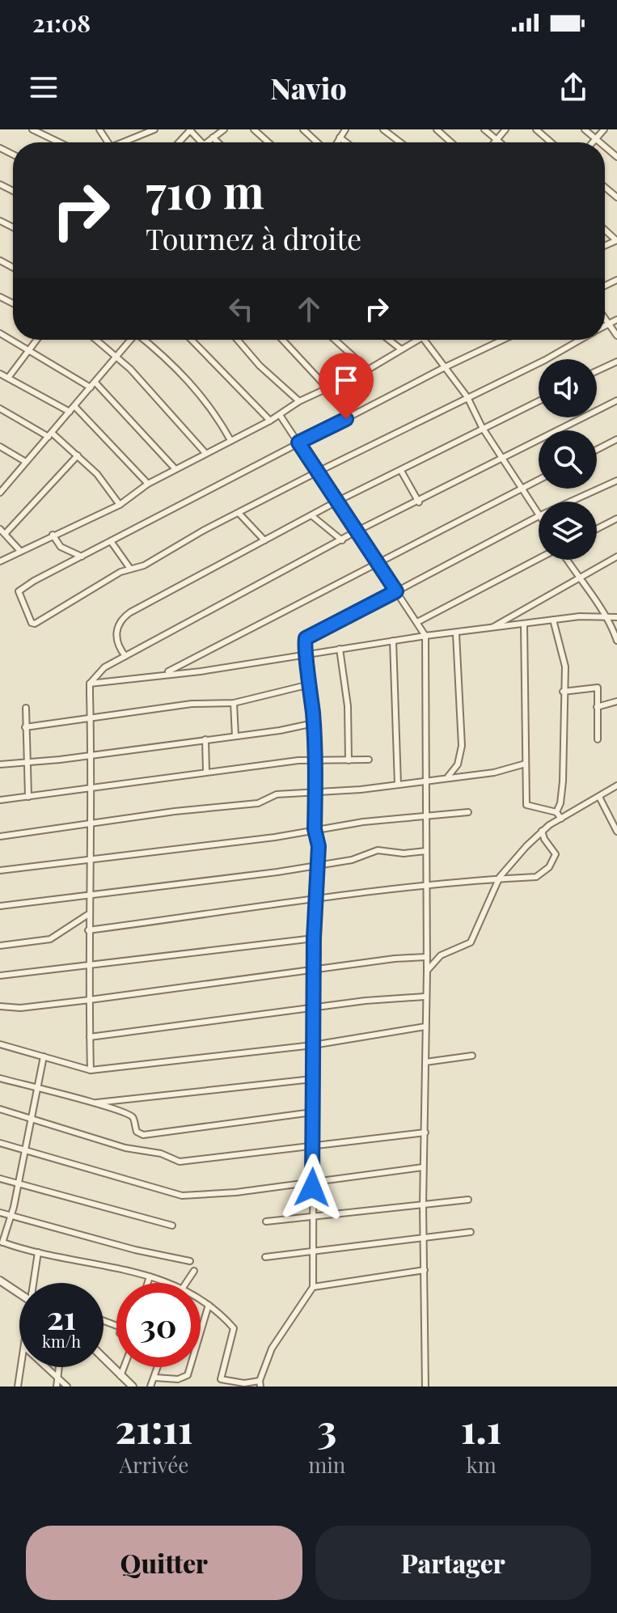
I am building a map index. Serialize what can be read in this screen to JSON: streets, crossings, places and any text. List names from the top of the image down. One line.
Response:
{"page":{"status":"21:08","header":"Navio","turn":["710 m","Tournez à droite"],"speed":"21 km/h","limit":"30","eta":["21:11","Arrivée","3","min","1.1","km"],"buttons":["Quitter","Partager"]}}
